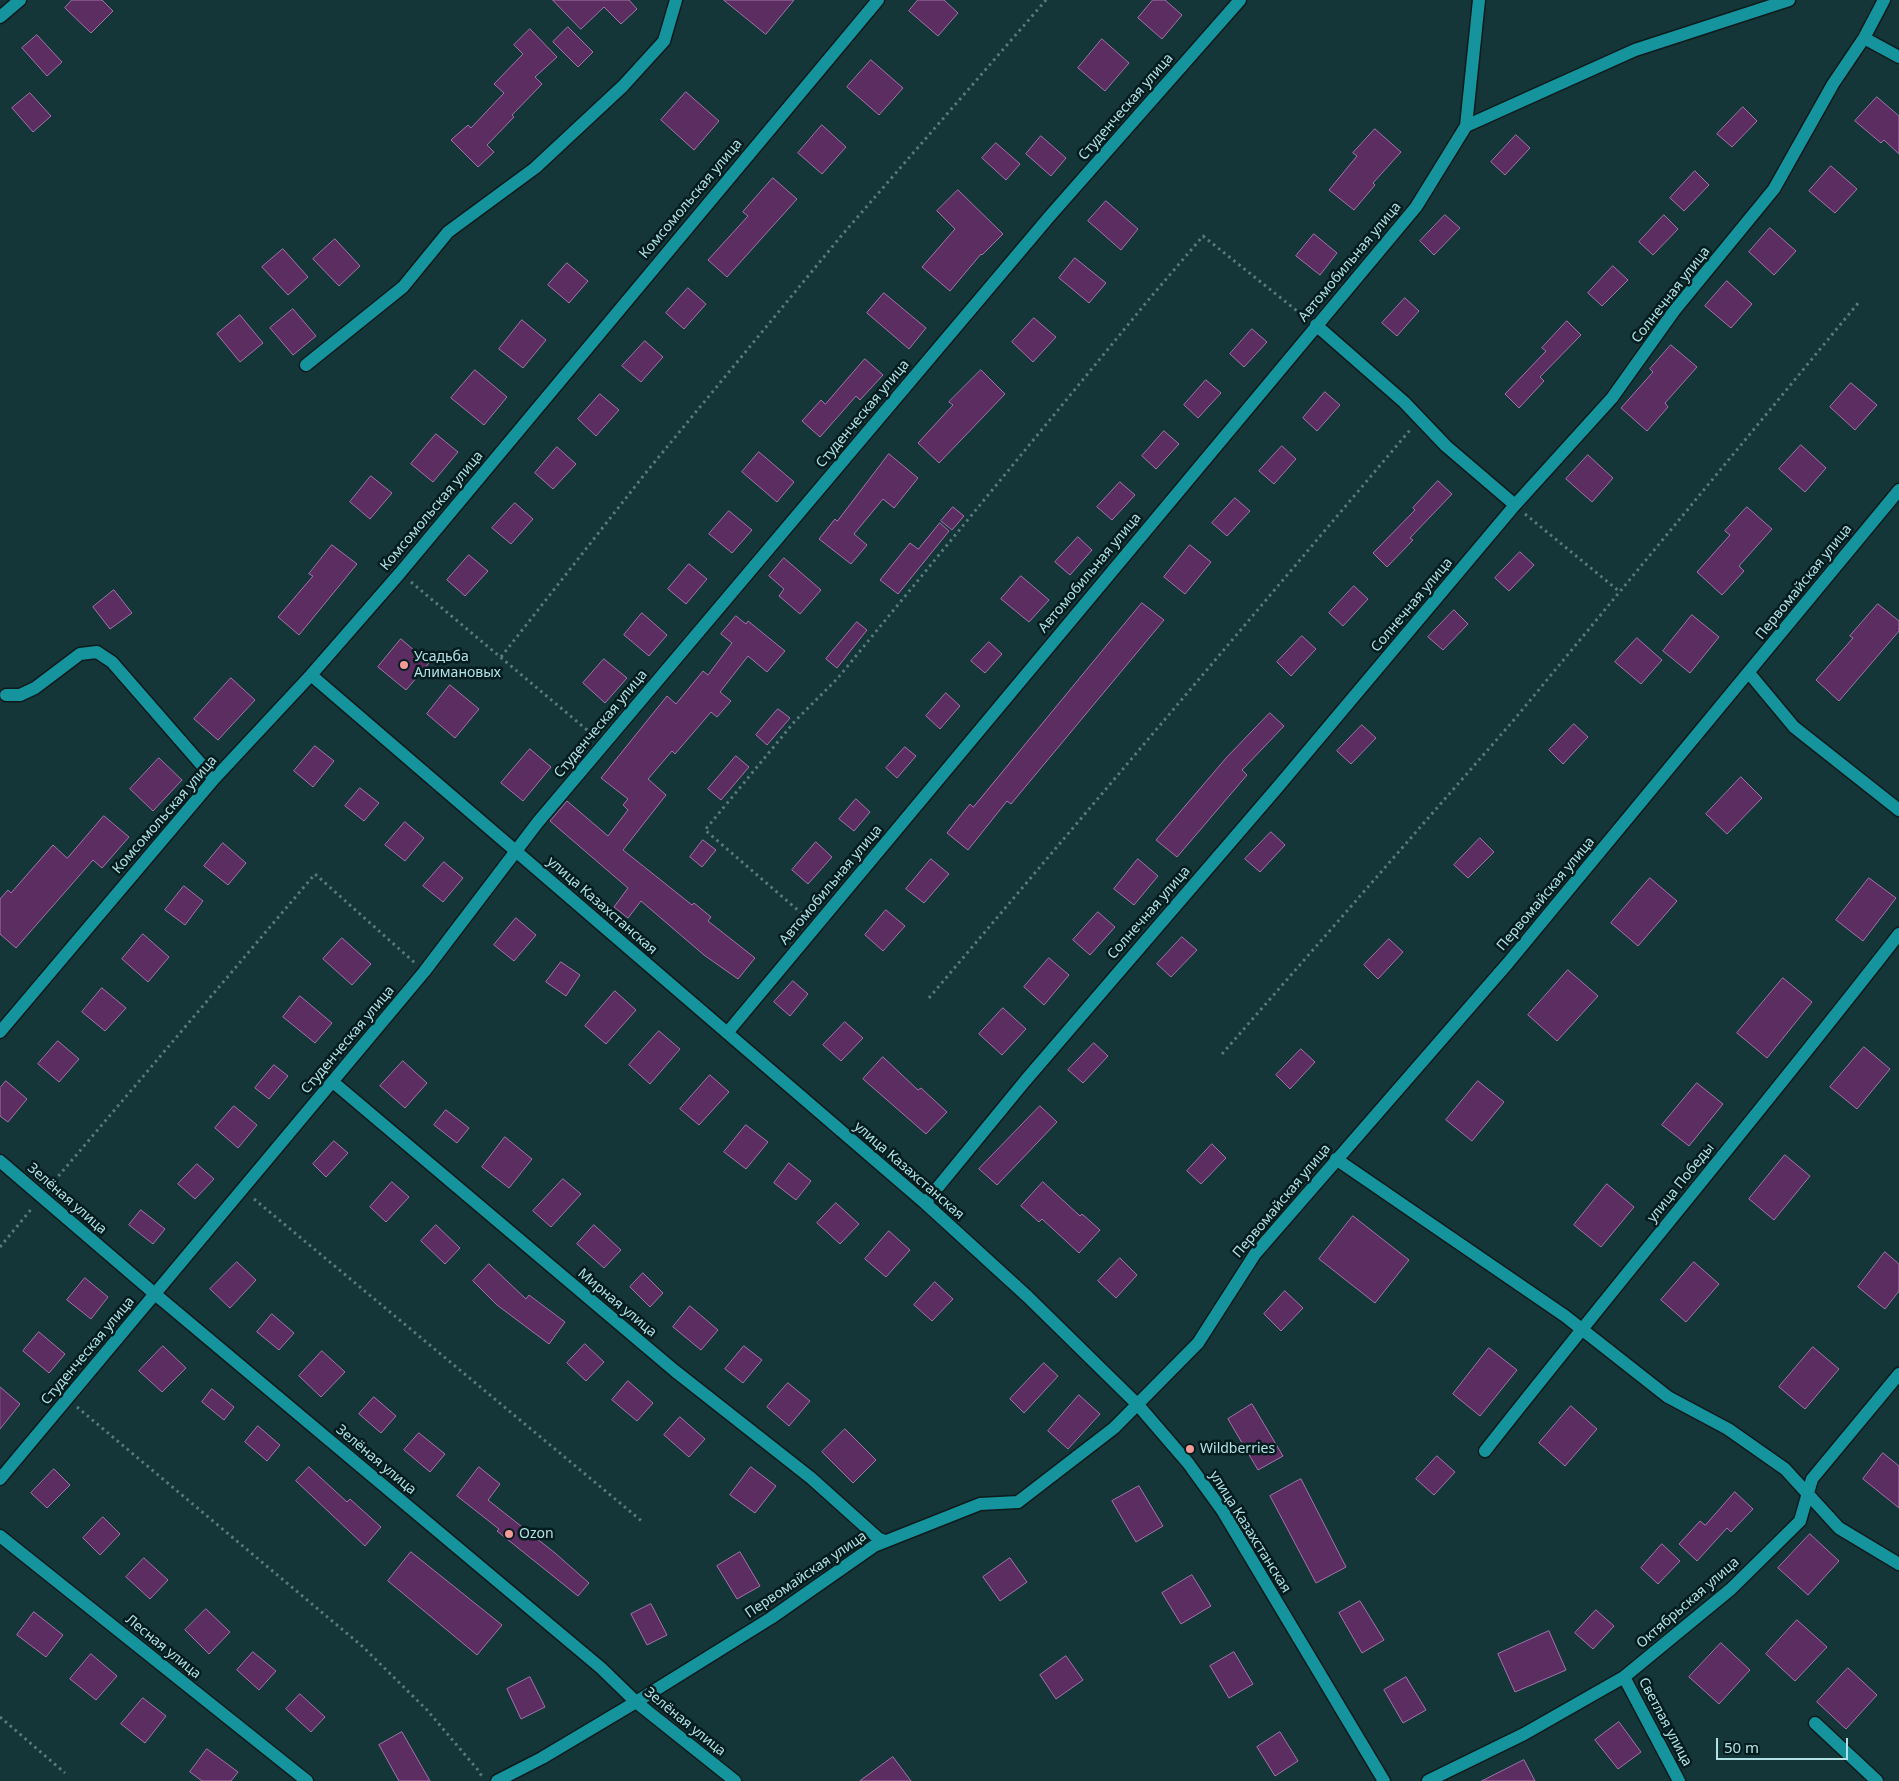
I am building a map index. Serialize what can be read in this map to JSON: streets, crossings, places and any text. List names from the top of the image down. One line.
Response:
{"streets":{"street":["Студенческая улица","Комсомольская улица","Автомобильная улица","Солнечная улица","Первомайская улица","улица Казахстанская","улица Победы","Зелёная улица","Мирная улица","Октябрьская улица","Лесная улица","Светлая улица"]},"crossings":[["Студенческая улица","улица Казахстанская"],["Студенческая улица","Зелёная улица"],["Студенческая улица","Мирная улица"],["Комсомольская улица","улица Казахстанская"],["Автомобильная улица","улица Казахстанская"],["Солнечная улица","улица Казахстанская"],["Первомайская улица","улица Казахстанская"],["Первомайская улица","Зелёная улица"],["Первомайская улица","Мирная улица"],["Октябрьская улица","Светлая улица"]],"places":["Усадьба Алимановых","Wildberries","Ozon"],"scale_bar":"50 m"}
